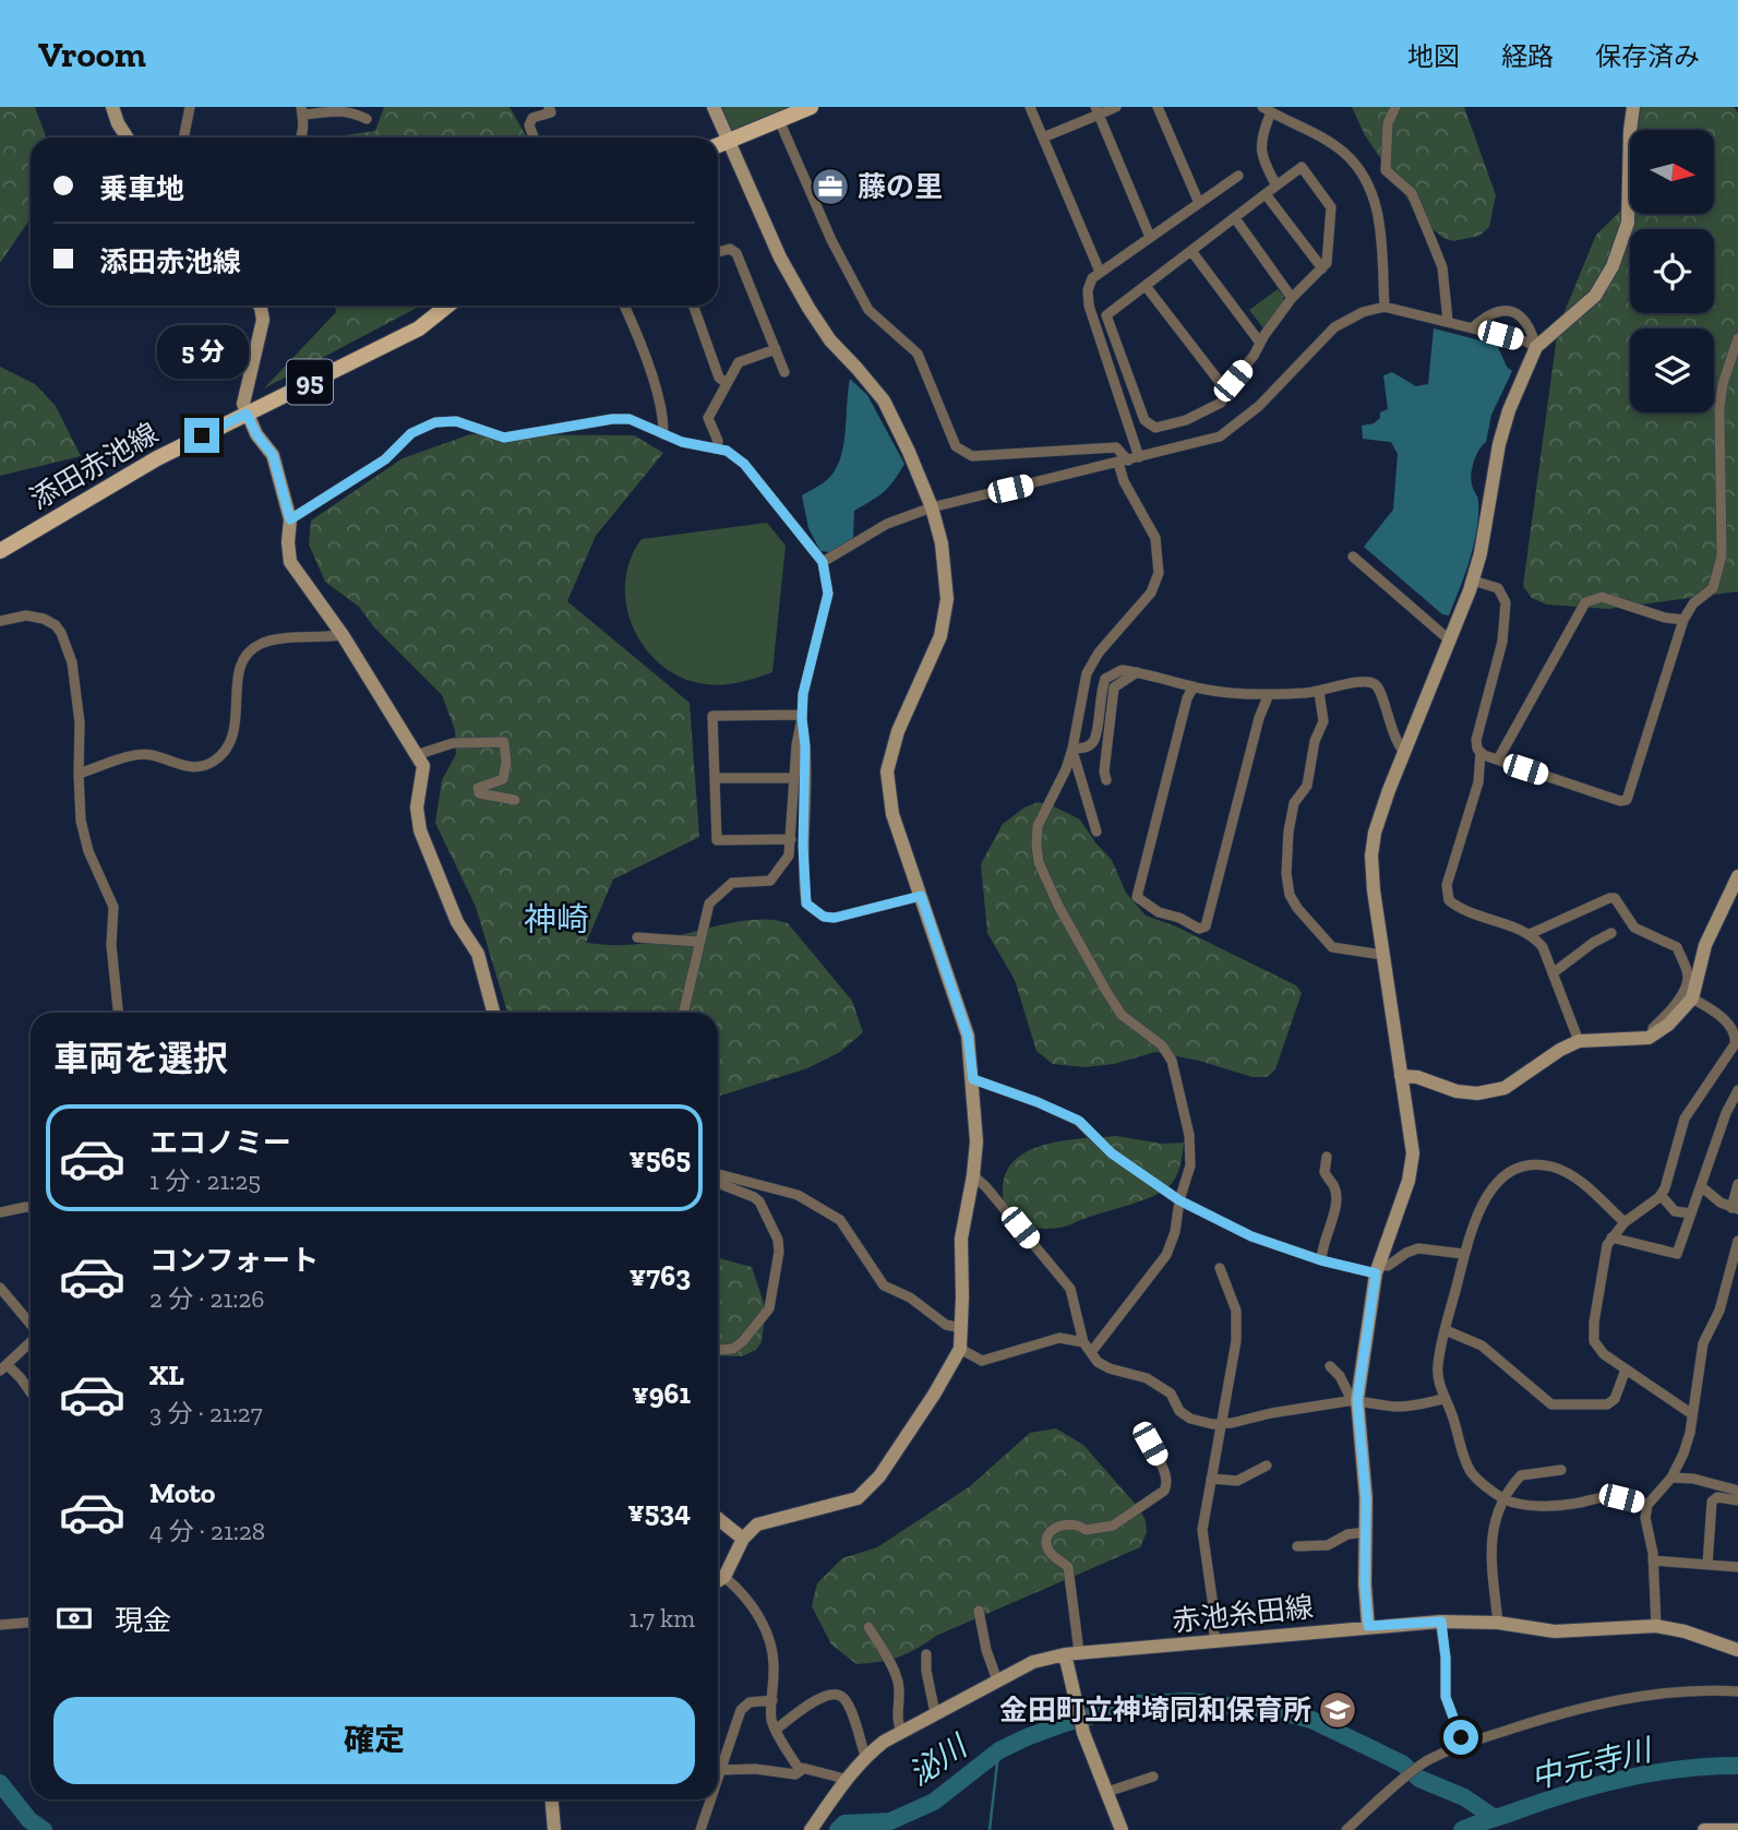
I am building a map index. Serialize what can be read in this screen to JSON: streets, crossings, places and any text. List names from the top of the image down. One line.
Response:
{"streets":{"main road":["95","添田赤池線"],"street":["赤池糸田線"]},"districts":["神崎"],"water":["泌川","中元寺川"],"places":{"office":["藤の里"],"school or university":["金田町立神埼同和保育所"]},"north":"right","page":{"header":"Vroom","nav":["地図","経路","保存済み"],"banner":["乗車地","添田赤池線"],"bubble":"5 分","heading":"車両を選択","list":[{"name":"エコノミー","note":"1 分 · 21:25","value":"¥565"},{"name":"コンフォート","note":"2 分 · 21:26","value":"¥763"},{"name":"XL","note":"3 分 · 21:27","value":"¥961"},{"name":"Moto","note":"4 分 · 21:28","value":"¥534"}],"pay":["現金","1.7 km"],"buttons":"確定"}}
